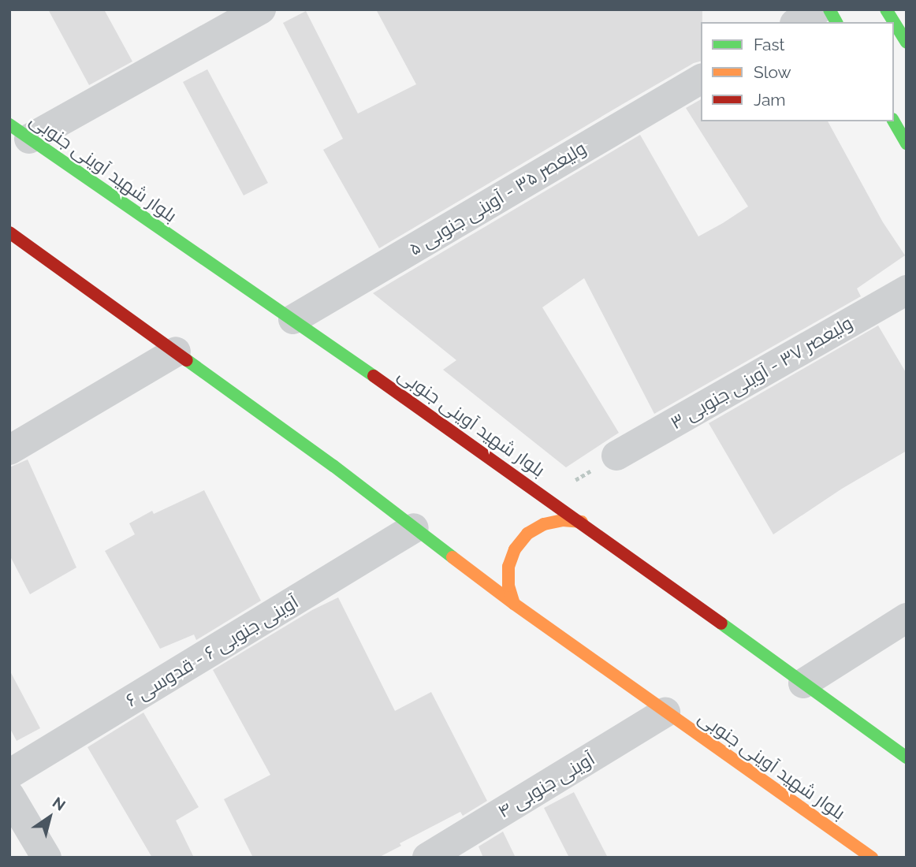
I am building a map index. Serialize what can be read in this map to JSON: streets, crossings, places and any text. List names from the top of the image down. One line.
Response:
{"streets":{"main road":["بلوار شهید آوینی جنوبی"],"street":["ولیعصر ۳۵ - آوینی جنوبی ۵","ولیعصر ۳۷ - آوینی جنوبی ۳","آوینی جنوبی ۶ - قدوسی ۶","آوینی جنوبی ۴"]},"crossings":[["بلوار شهید آوینی جنوبی","ولیعصر ۳۵ - آوینی جنوبی ۵"],["بلوار شهید آوینی جنوبی","آوینی جنوبی ۶ - قدوسی ۶"],["بلوار شهید آوینی جنوبی","آوینی جنوبی ۴"]],"legend":["Fast","Slow","Jam"],"north":"top right"}
